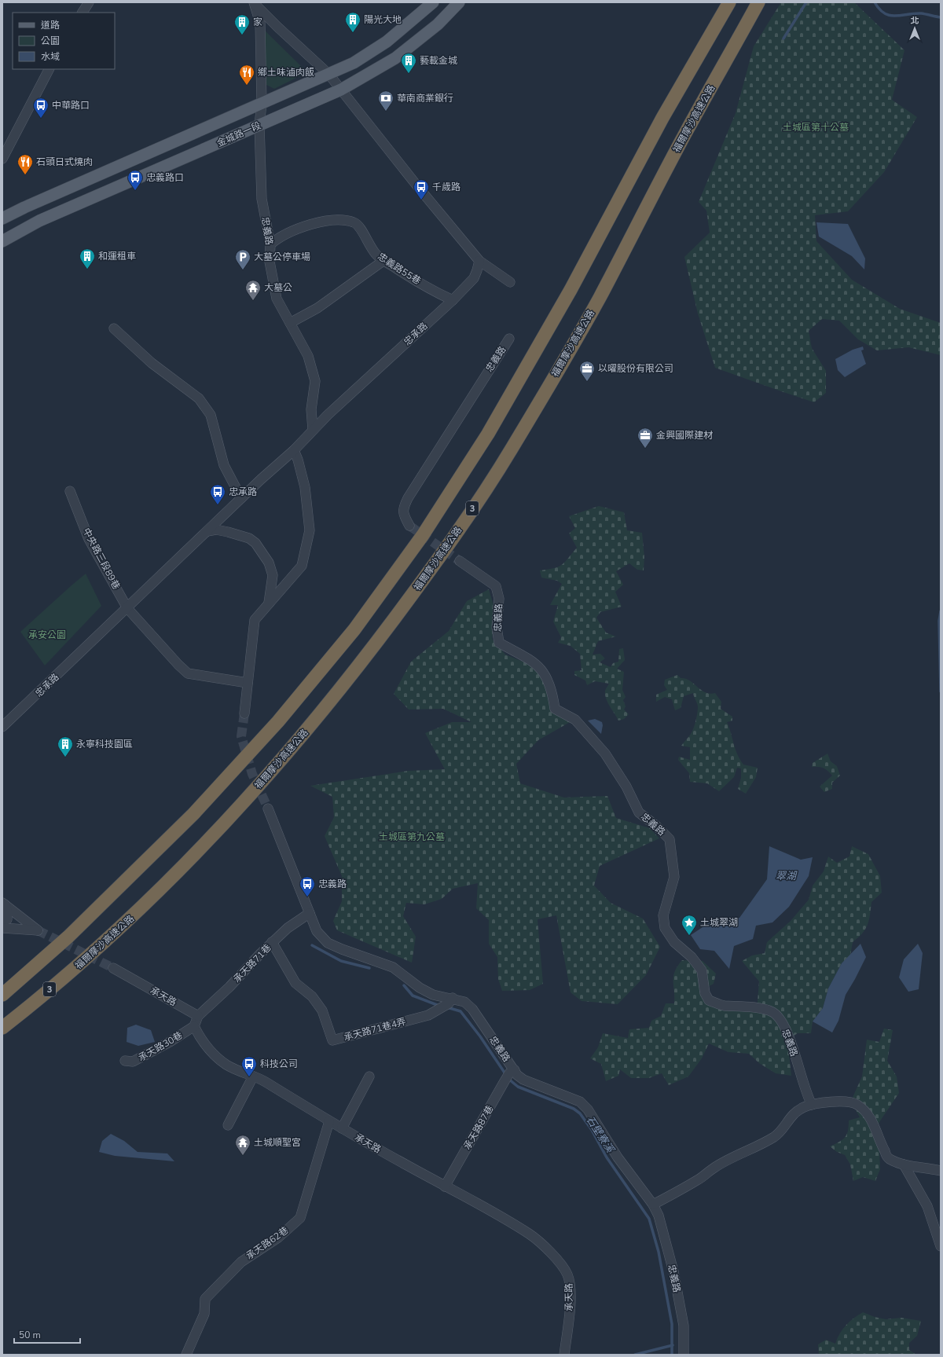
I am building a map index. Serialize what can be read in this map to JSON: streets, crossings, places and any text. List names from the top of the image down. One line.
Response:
{"streets":{"highway":["福爾摩沙高速公路","3"],"main road":["金城路一段"],"street":["忠義路","忠義路55巷","忠承路","中央路三段89巷","承天路71巷","承天路","承天路71巷4弄","承天路30巷","承天路87巷","承天路62巷"]},"crossings":[["金城路一段","忠義路"],["忠義路","忠義路55巷"],["忠義路","忠承路"],["忠義路","承天路71巷"],["忠義路","承天路71巷4弄"],["忠義路","承天路87巷"],["忠義路55巷","忠承路"],["忠承路","中央路三段89巷"],["承天路71巷","承天路"],["承天路71巷","承天路71巷4弄"],["承天路","承天路30巷"],["承天路","承天路87巷"],["承天路","承天路62巷"]],"water":["翠湖","石壁寮溪"],"parks":["土城區第十公墓","承安公園","土城區第九公墓"],"places":{"building":["陽光大地","家","藝載金城","和運租車","永寧科技園區"],"restaurant":["鄉土味滷肉飯","石頭日式燒肉"],"bank":["華南商業銀行"],"bus stop":["中華路口","忠義路口","千歲路","忠承路","忠義路","科技公司"],"parking":["大墓公停車場"],"temple":["大墓公","土城順聖宮"],"office":["以曜股份有限公司","金興國際建材"],"place":["土城翠湖"]},"legend":["道路","公園","水域"],"scale_bar":"50 m","north":"top"}
